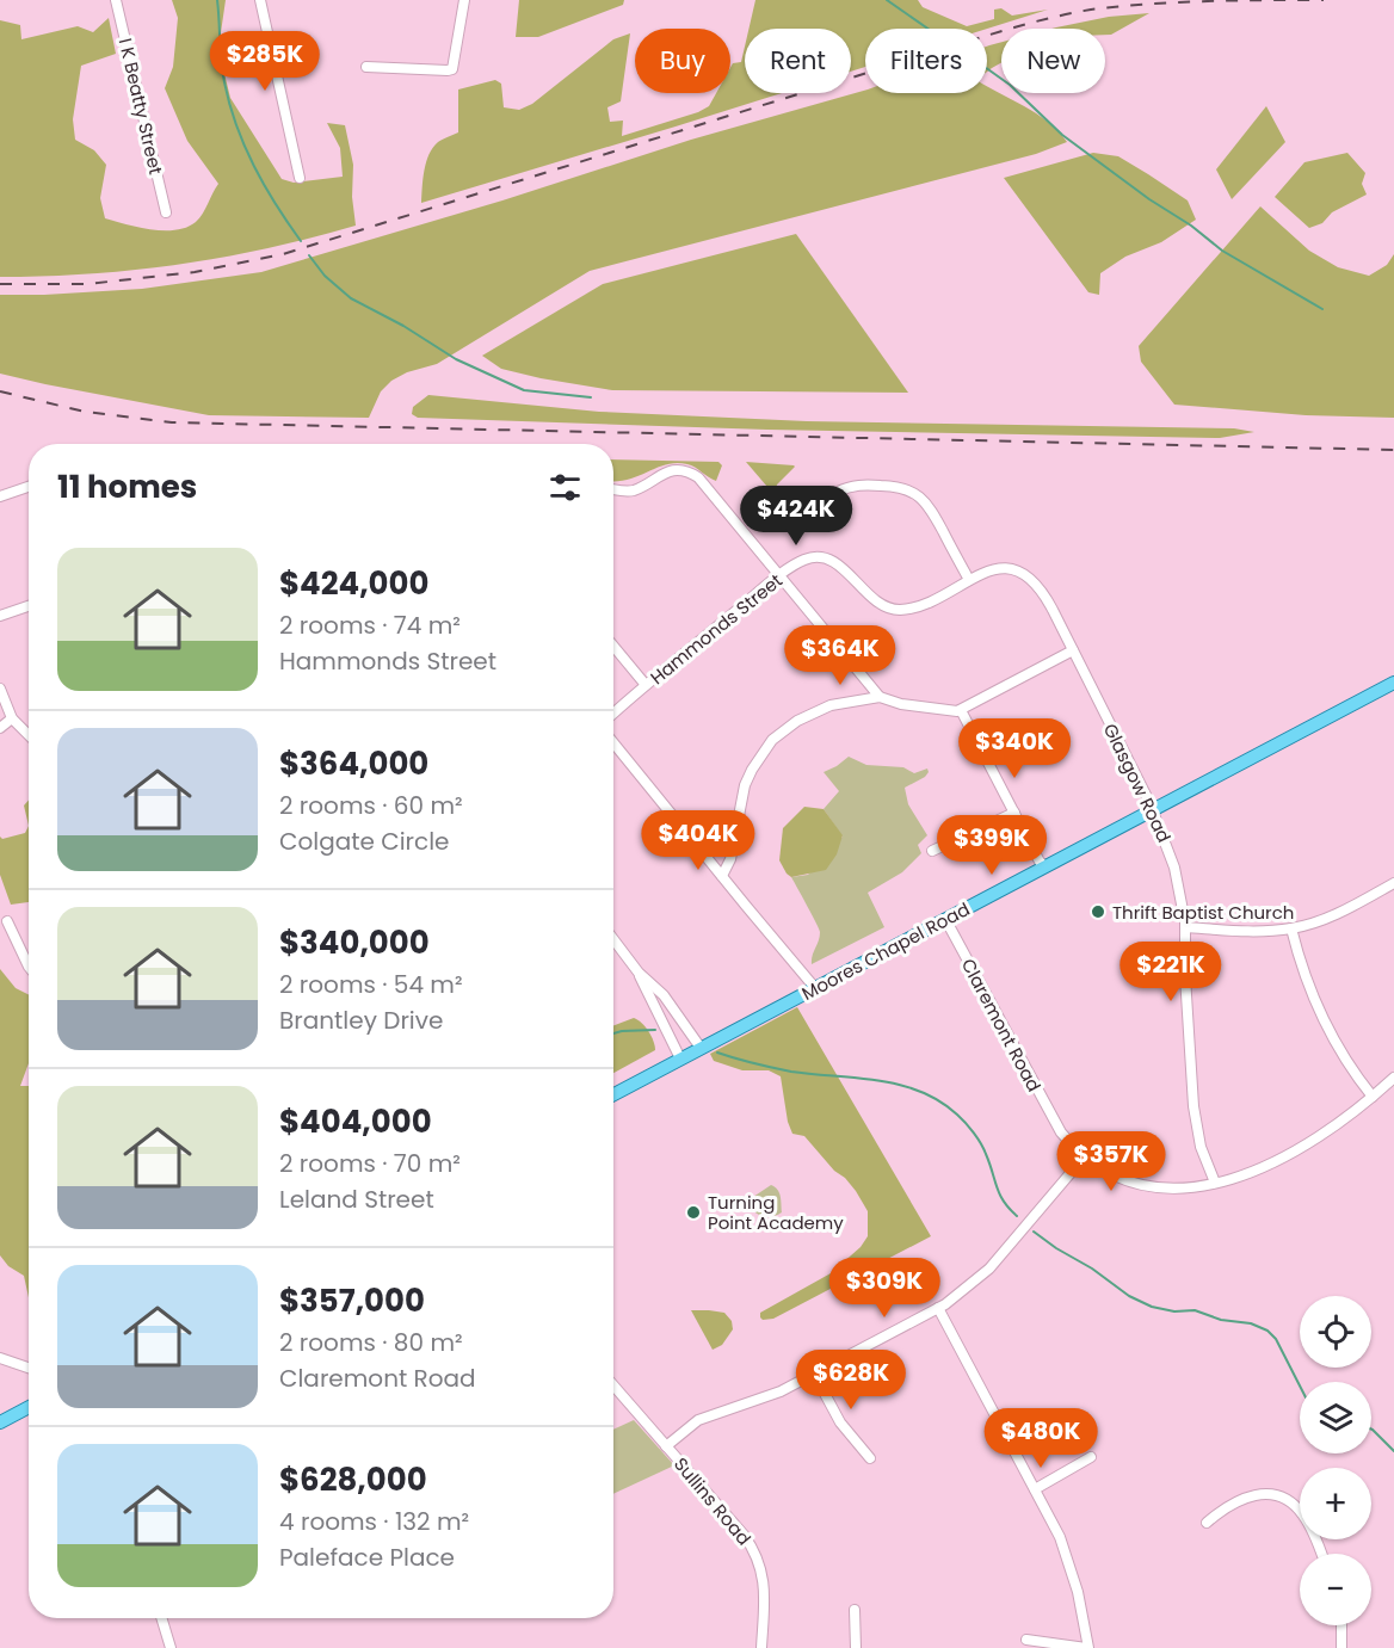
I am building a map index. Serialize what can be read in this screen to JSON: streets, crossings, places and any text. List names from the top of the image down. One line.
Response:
{"streets":{"main road":["Moores Chapel Road"],"street":["I K Beatty Street","Hammonds Street","Glasgow Road","Claremont Road","Sullins Road"]},"crossings":[["Hammonds Street","Glasgow Road"],["Glasgow Road","Moores Chapel Road"],["Glasgow Road","Claremont Road"],["Moores Chapel Road","Claremont Road"]],"places":["Thrift Baptist Church","Turning Point Academy"],"page":{"chip":["Buy","Rent","Filters","New"],"price":["$285K","$424K","$364K","$340K","$404K","$399K","$221K","$357K","$309K","$628K","$480K"],"heading":"11 homes","list":[{"name":"$424,000","note":"2 rooms · 74 m² · Hammonds Street"},{"name":"$364,000","note":"2 rooms · 60 m² · Colgate Circle"},{"name":"$340,000","note":"2 rooms · 54 m² · Brantley Drive"},{"name":"$404,000","note":"2 rooms · 70 m² · Leland Street"},{"name":"$357,000","note":"2 rooms · 80 m² · Claremont Road"},{"name":"$628,000","note":"4 rooms · 132 m² · Paleface Place"}],"map_buttons":["+","−"]}}
